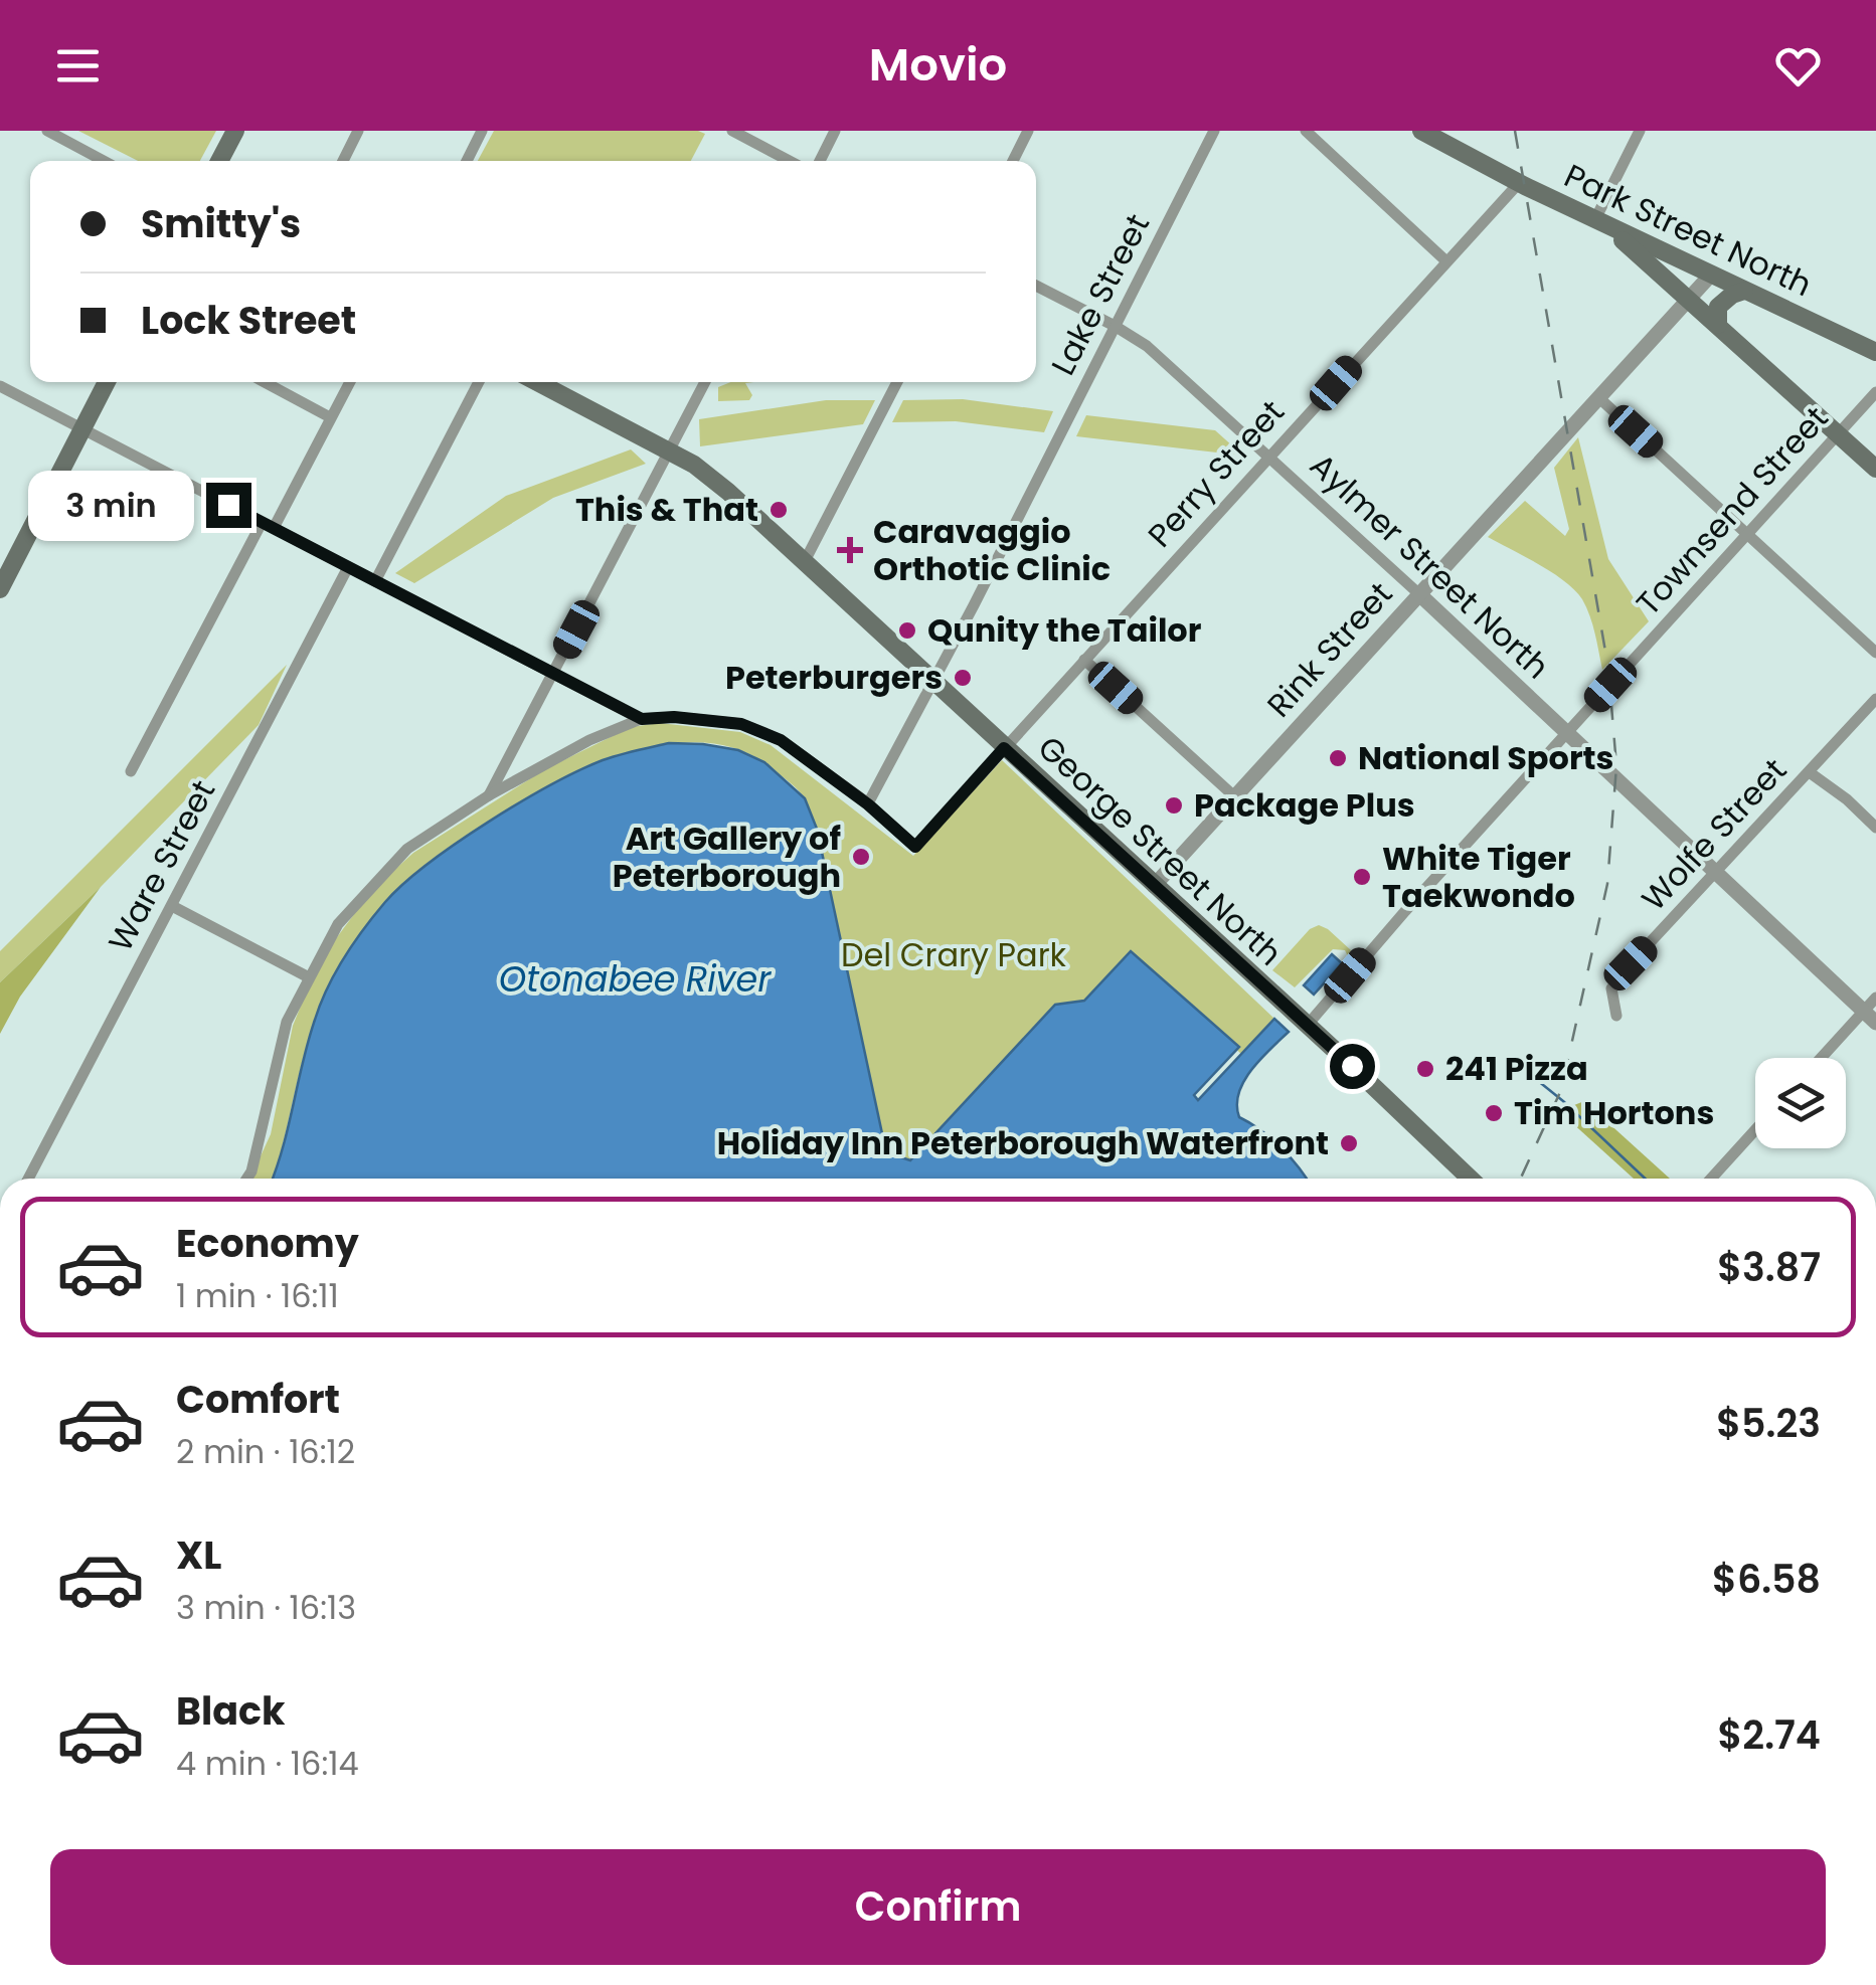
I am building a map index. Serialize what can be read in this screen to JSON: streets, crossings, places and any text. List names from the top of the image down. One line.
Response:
{"streets":{"main road":["Park Street North","George Street North"],"street":["Lake Street","Perry Street","Townsend Street","Aylmer Street North","Rink Street","Wolfe Street","Ware Street"]},"crossings":[["Park Street North","Perry Street"],["Park Street North","Rink Street"],["Lake Street","Perry Street"],["Lake Street","Aylmer Street North"],["Lake Street","George Street North"],["Perry Street","Aylmer Street North"],["Perry Street","George Street North"],["Townsend Street","Aylmer Street North"],["Townsend Street","George Street North"],["Aylmer Street North","Rink Street"],["Aylmer Street North","Wolfe Street"],["Rink Street","George Street North"]],"water":["Otonabee River"],"parks":["Del Crary Park"],"places":{"other":["This & That","Qunity the Tailor","Peterburgers","National Sports","Package Plus","Art Gallery of Peterborough","White Tiger Taekwondo","241 Pizza","Tim Hortons","Holiday Inn Peterborough Waterfront"],"health":["Caravaggio Orthotic Clinic"]},"page":{"header":"Movio","banner":["Smitty's","Lock Street"],"bubble":"3 min","list":[{"name":"Economy","note":"1 min · 16:11","value":"$3.87"},{"name":"Comfort","note":"2 min · 16:12","value":"$5.23"},{"name":"XL","note":"3 min · 16:13","value":"$6.58"},{"name":"Black","note":"4 min · 16:14","value":"$2.74"}],"buttons":"Confirm"}}
